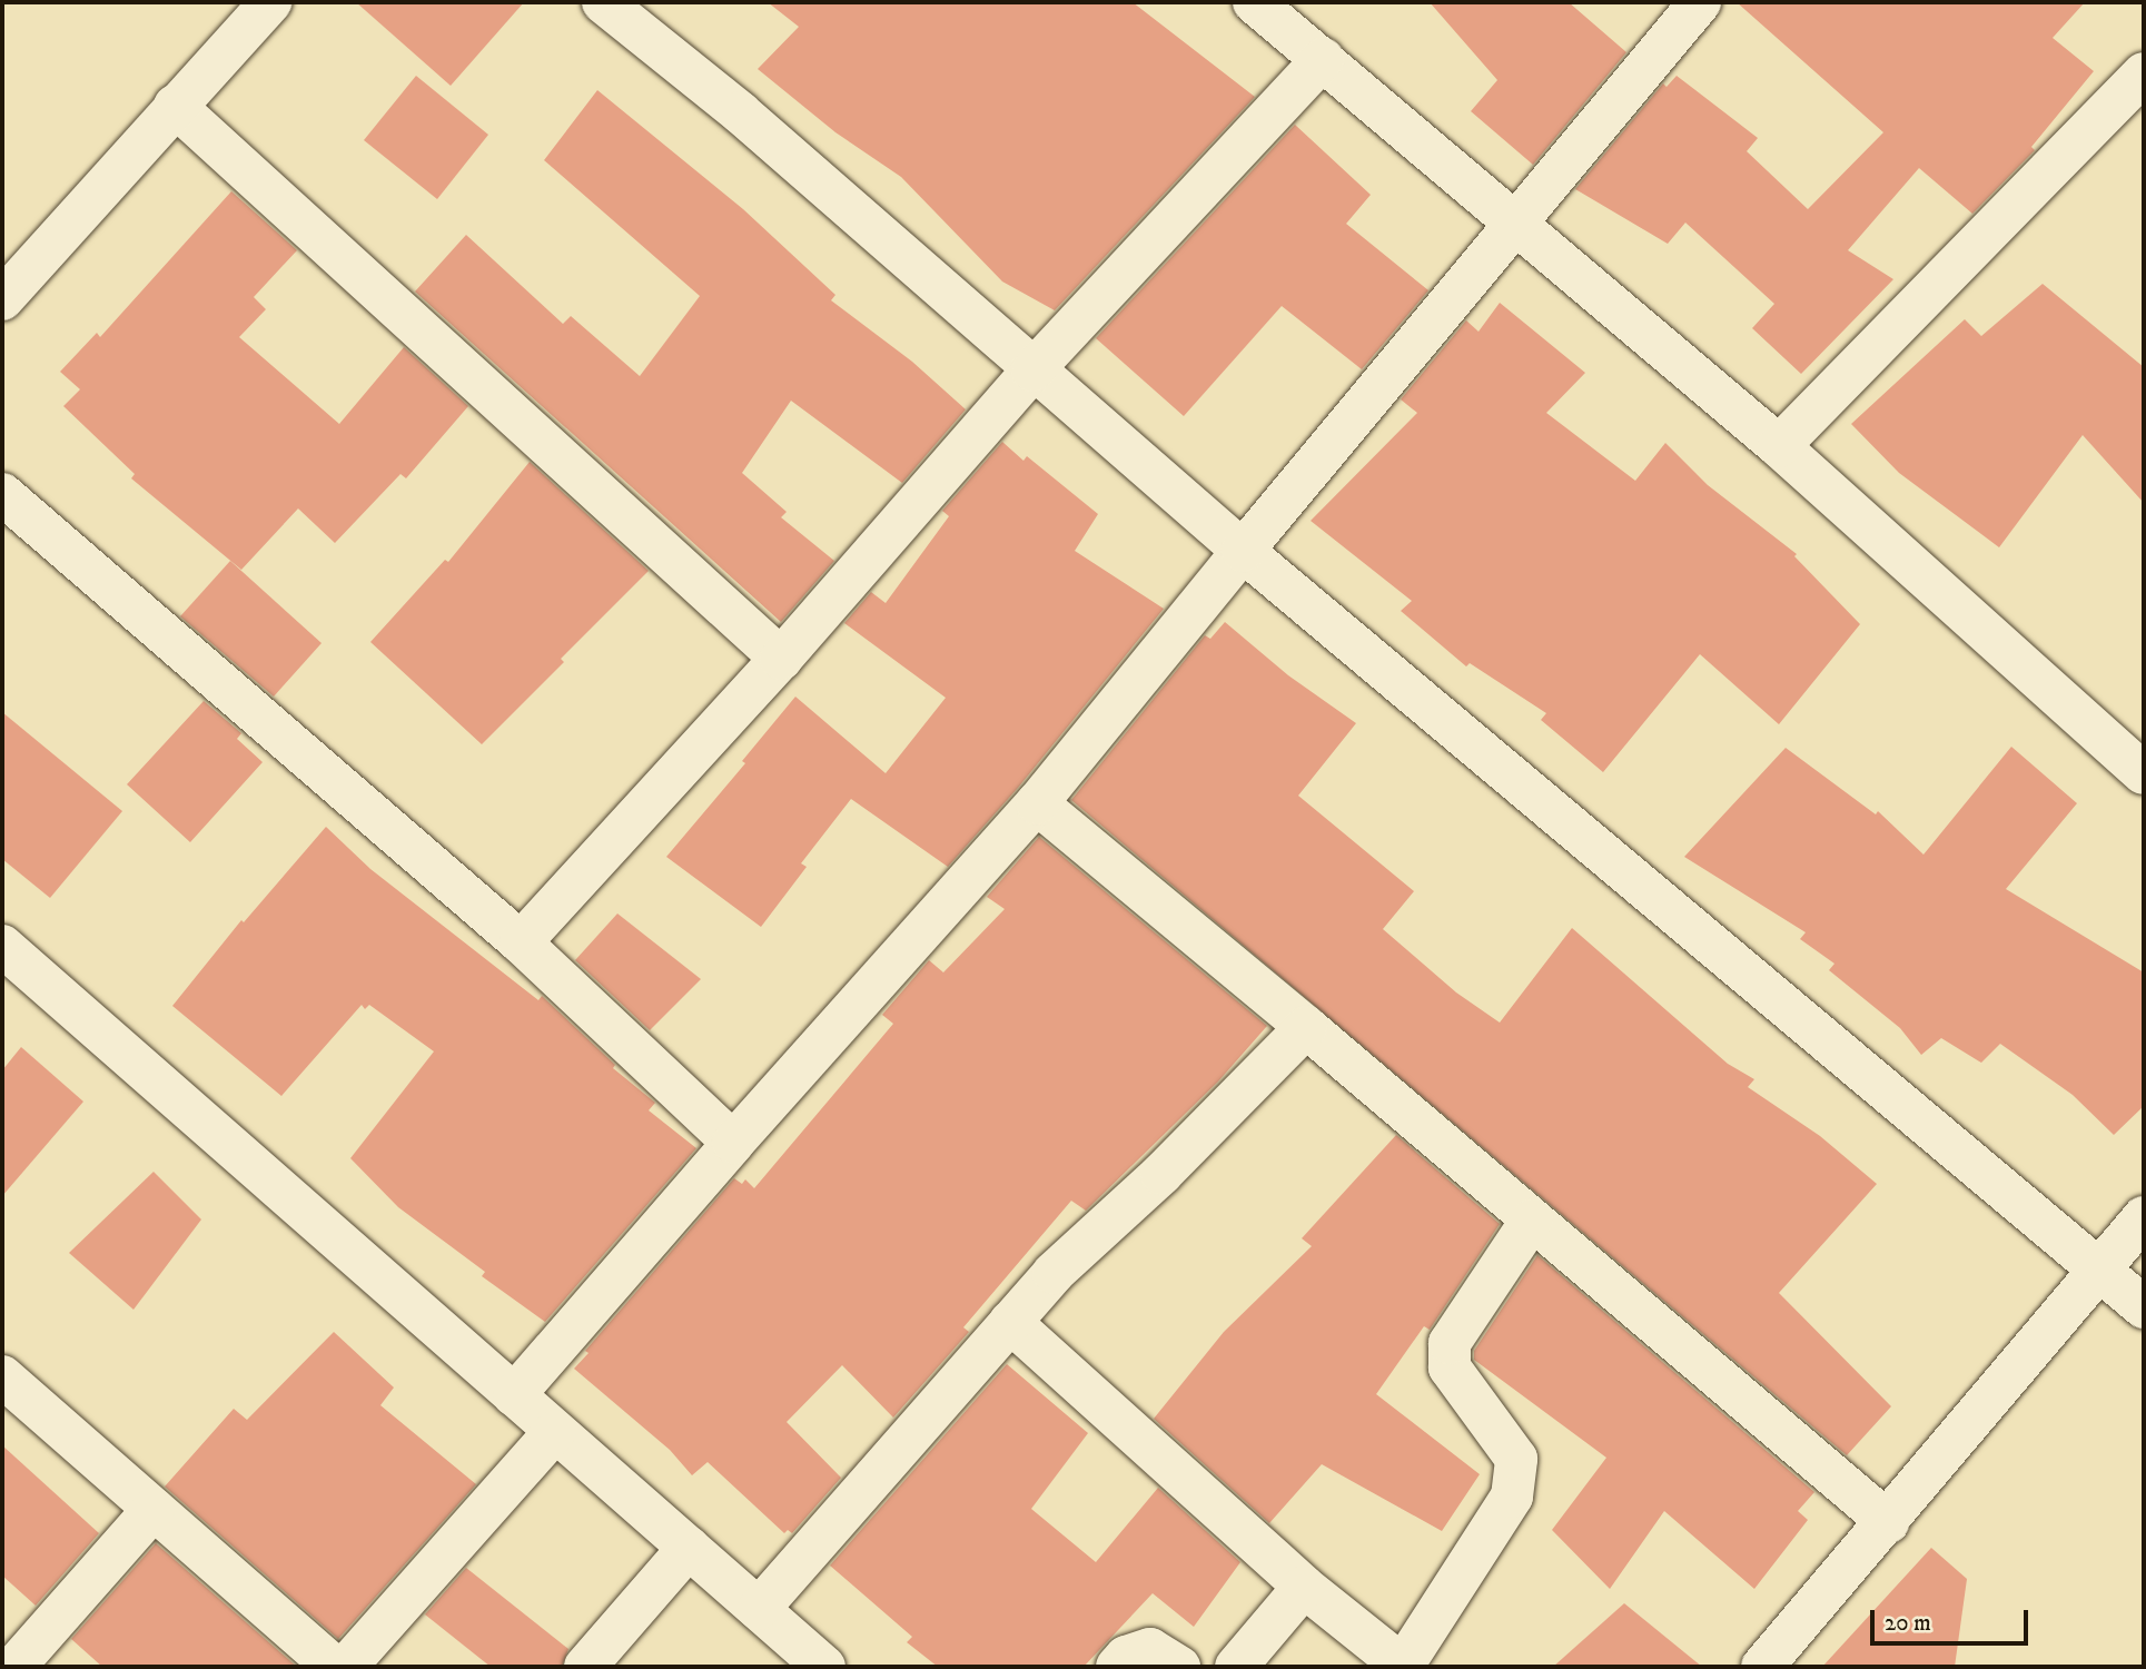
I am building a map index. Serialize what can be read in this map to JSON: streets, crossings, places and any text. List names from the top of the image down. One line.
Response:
{"scale_bar":"20 m"}
